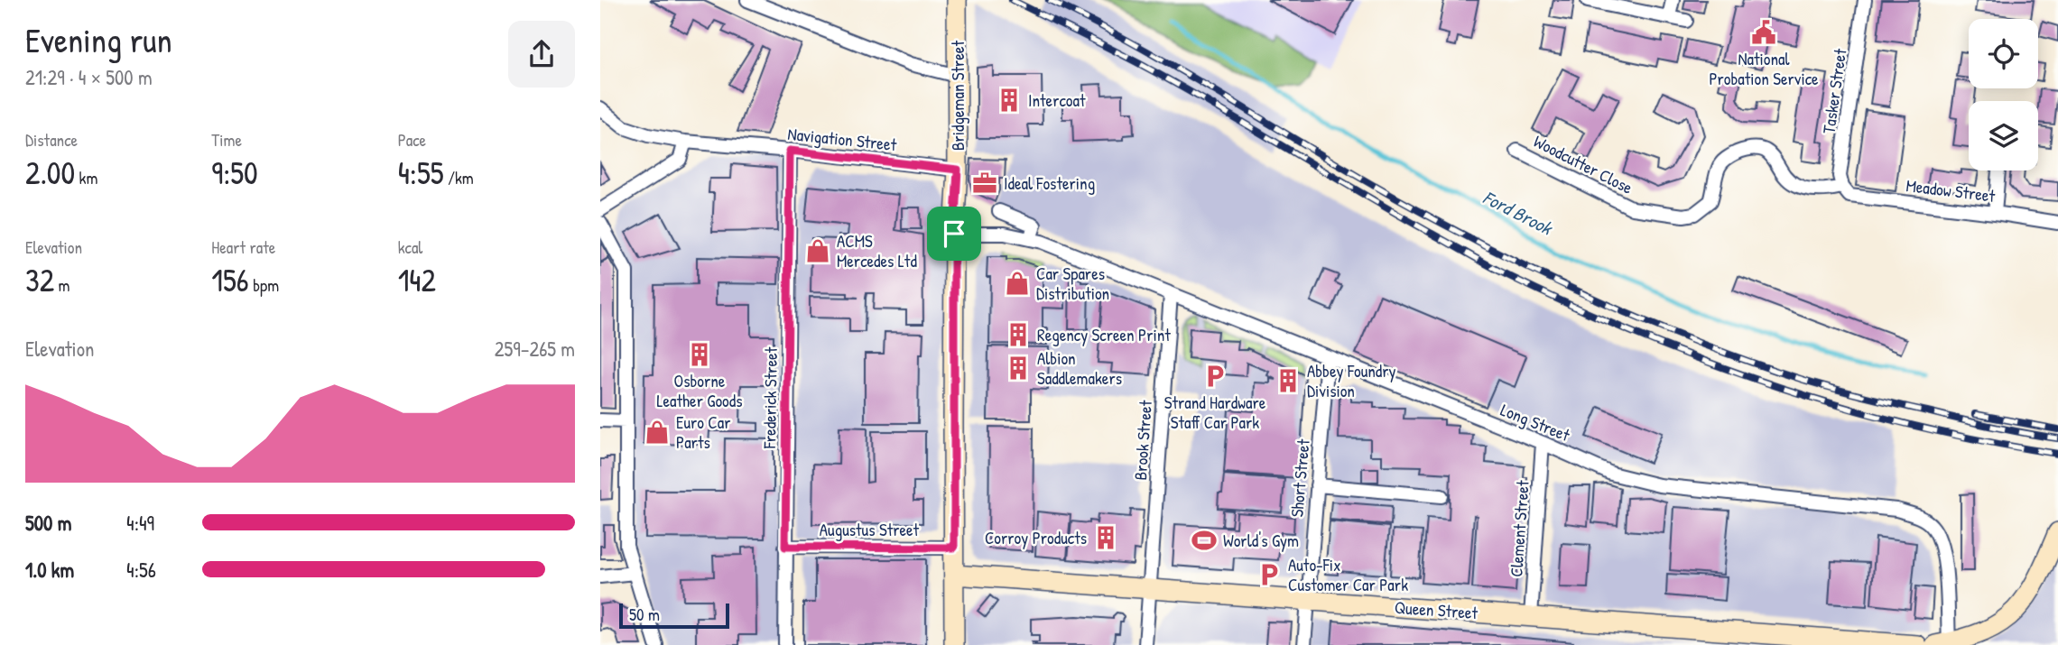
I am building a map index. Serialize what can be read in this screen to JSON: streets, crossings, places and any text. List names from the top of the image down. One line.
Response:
{"streets":{"street":["Tasker Street","Bridgeman Street","Navigation Street","Woodcutter Close","Meadow Street","Frederick Street","Long Street","Brook Street","Short Street","Clement Street","Augustus Street","Queen Street"]},"crossings":[["Tasker Street","Woodcutter Close"],["Tasker Street","Meadow Street"],["Bridgeman Street","Navigation Street"],["Bridgeman Street","Long Street"],["Bridgeman Street","Augustus Street"],["Bridgeman Street","Queen Street"],["Navigation Street","Frederick Street"],["Woodcutter Close","Meadow Street"],["Frederick Street","Augustus Street"],["Long Street","Brook Street"],["Long Street","Short Street"],["Long Street","Clement Street"],["Brook Street","Queen Street"],["Short Street","Queen Street"],["Clement Street","Queen Street"]],"water":["Ford Brook"],"places":{"public building":["National Probation Service"],"building":["Intercoat","Regency Screen Print","Osborne Leather Goods","Albion Saddlemakers","Abbey Foundry Division","Corroy Products"],"office":["Ideal Fostering"],"shop":["ACMS Mercedes Ltd","Car Spares Distribution","Euro Car Parts"],"parking":["Strand Hardware Staff Car Park","Auto-Fix Customer Car Park"],"sports":["World's Gym"]},"scale_bar":"50 m","page":{"heading":["Evening run","21:29 · 4 × 500 m"],"stats":[["Distance","2.00 km"],["Time","9:50"],["Pace","4:55 /km"],["Elevation","32 m"],["Heart rate","156 bpm"],["kcal","142"]],"chart":["Elevation","259–265 m"],"list":[{"name":"500 m","note":"4:49"},{"name":"1.0 km","note":"4:56"}],"scale":"50 m"}}
